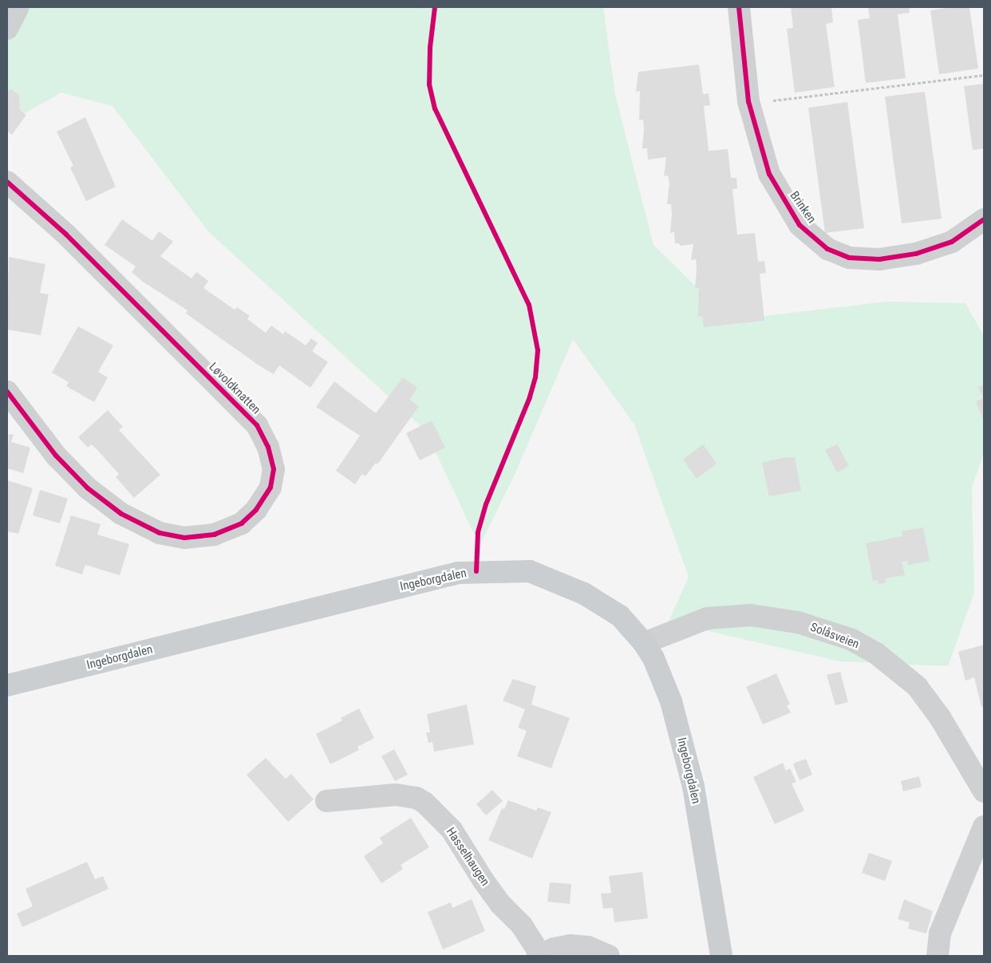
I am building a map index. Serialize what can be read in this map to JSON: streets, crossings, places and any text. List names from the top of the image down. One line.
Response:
{"streets":{"main road":["Ingeborgdalen"],"street":["Brinken","Løvoldknatten","Solåsveien","Hasselhaugen"]},"crossings":[["Ingeborgdalen","Solåsveien"]]}
